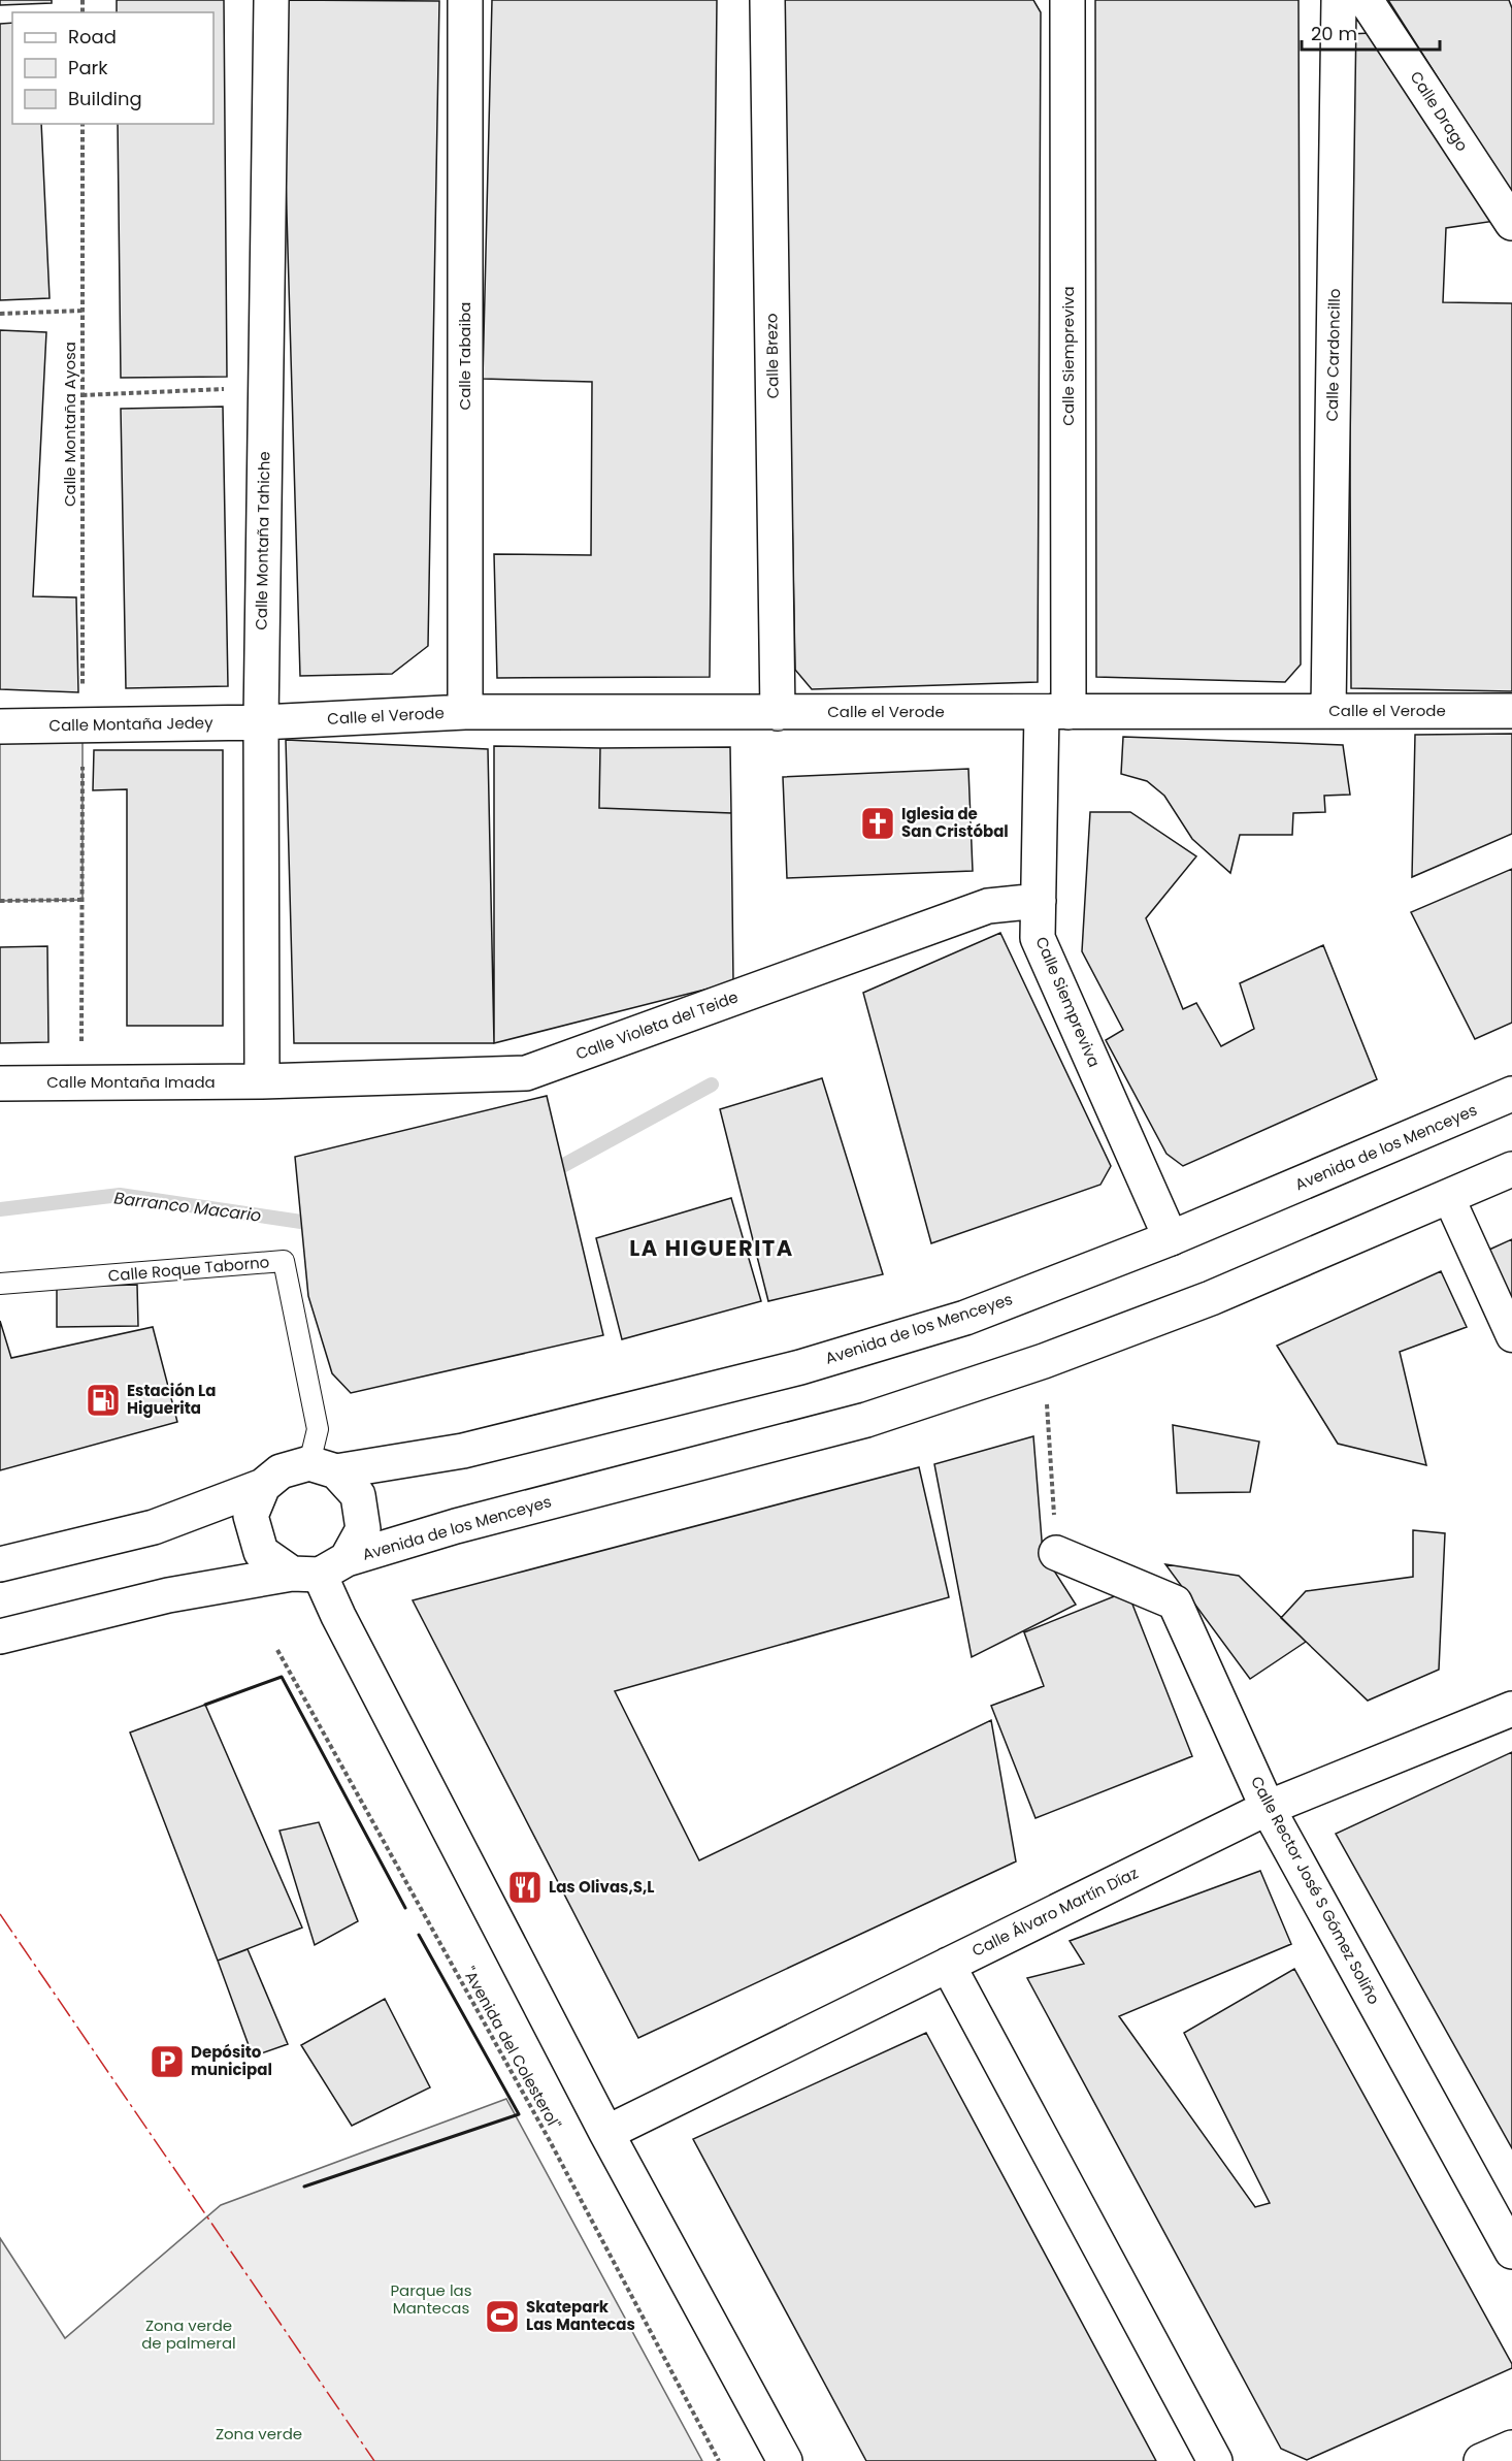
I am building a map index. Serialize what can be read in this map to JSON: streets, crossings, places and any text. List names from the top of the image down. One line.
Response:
{"streets":{"street":["Calle Drago","Calle Cardoncillo","Calle Tabaiba","Calle Brezo","Calle Siempreviva","Calle Montaña Tahiche","Calle el Verode","Calle Montaña Jedey","Calle Violeta del Teide","Calle Montaña Imada","Avenida de los Menceyes","Calle Rector José S Gómez Soliño","Calle Álvaro Martín Díaz"],"lane":["Calle Roque Taborno"],"path":["Calle Montaña Ayosa","\"Avenida del Colesterol\""]},"crossings":[["Calle Cardoncillo","Calle el Verode"],["Calle Tabaiba","Calle el Verode"],["Calle Brezo","Calle el Verode"],["Calle Siempreviva","Calle el Verode"],["Calle Siempreviva","Calle Violeta del Teide"],["Calle Siempreviva","Avenida de los Menceyes"],["Calle Montaña Ayosa","Calle Montaña Jedey"],["Calle Montaña Ayosa","Calle Montaña Imada"],["Calle Montaña Tahiche","Calle el Verode"],["Calle Montaña Tahiche","Calle Montaña Jedey"],["Calle Montaña Tahiche","Calle Violeta del Teide"],["Calle Montaña Tahiche","Calle Montaña Imada"],["Calle el Verode","Calle Montaña Jedey"],["Calle Violeta del Teide","Calle Montaña Imada"],["Avenida de los Menceyes","Calle Roque Taborno"],["Calle Rector José S Gómez Soliño","Calle Álvaro Martín Díaz"]],"districts":["LA HIGUERITA"],"water":["Barranco Macario"],"parks":["Parque las Mantecas","Zona verde de palmeral","Zona verde"],"places":{"church":["Iglesia de San Cristóbal"],"fuel station":["Estación La Higuerita"],"restaurant":["Las Olivas,S,L"],"parking":["Depósito municipal"],"sports":["Skatepark Las Mantecas"]},"legend":["Road","Park","Building"],"scale_bar":"20 m"}
